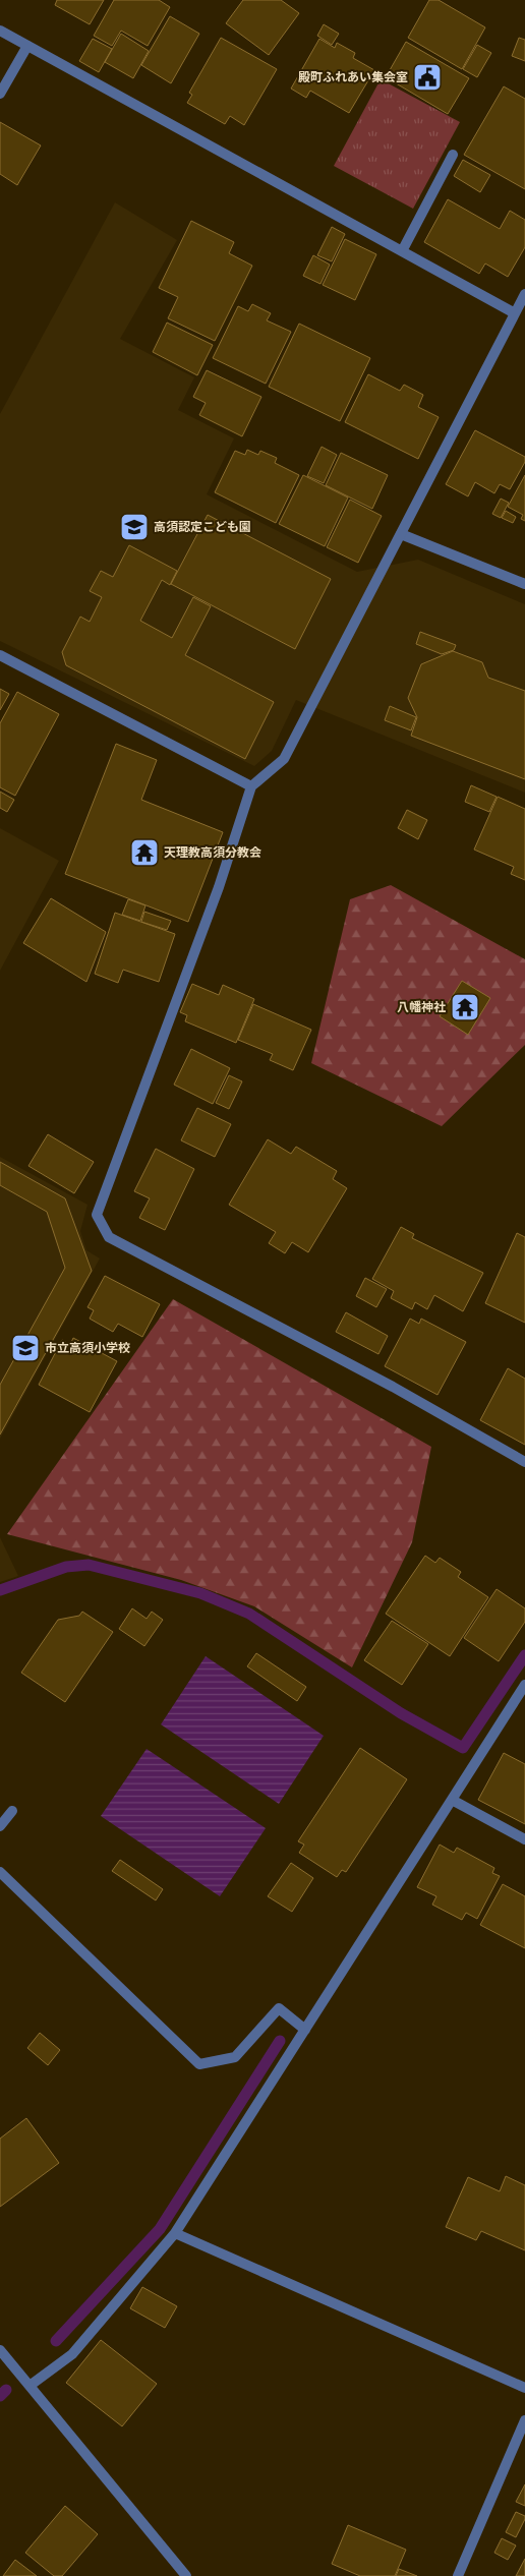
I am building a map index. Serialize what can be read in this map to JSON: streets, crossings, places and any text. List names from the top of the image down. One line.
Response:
{"places":{"public building":["殿町ふれあい集会室"],"school or university":["高須認定こども園","市立高須小学校"],"temple":["天理教高須分教会","八幡神社"]}}
